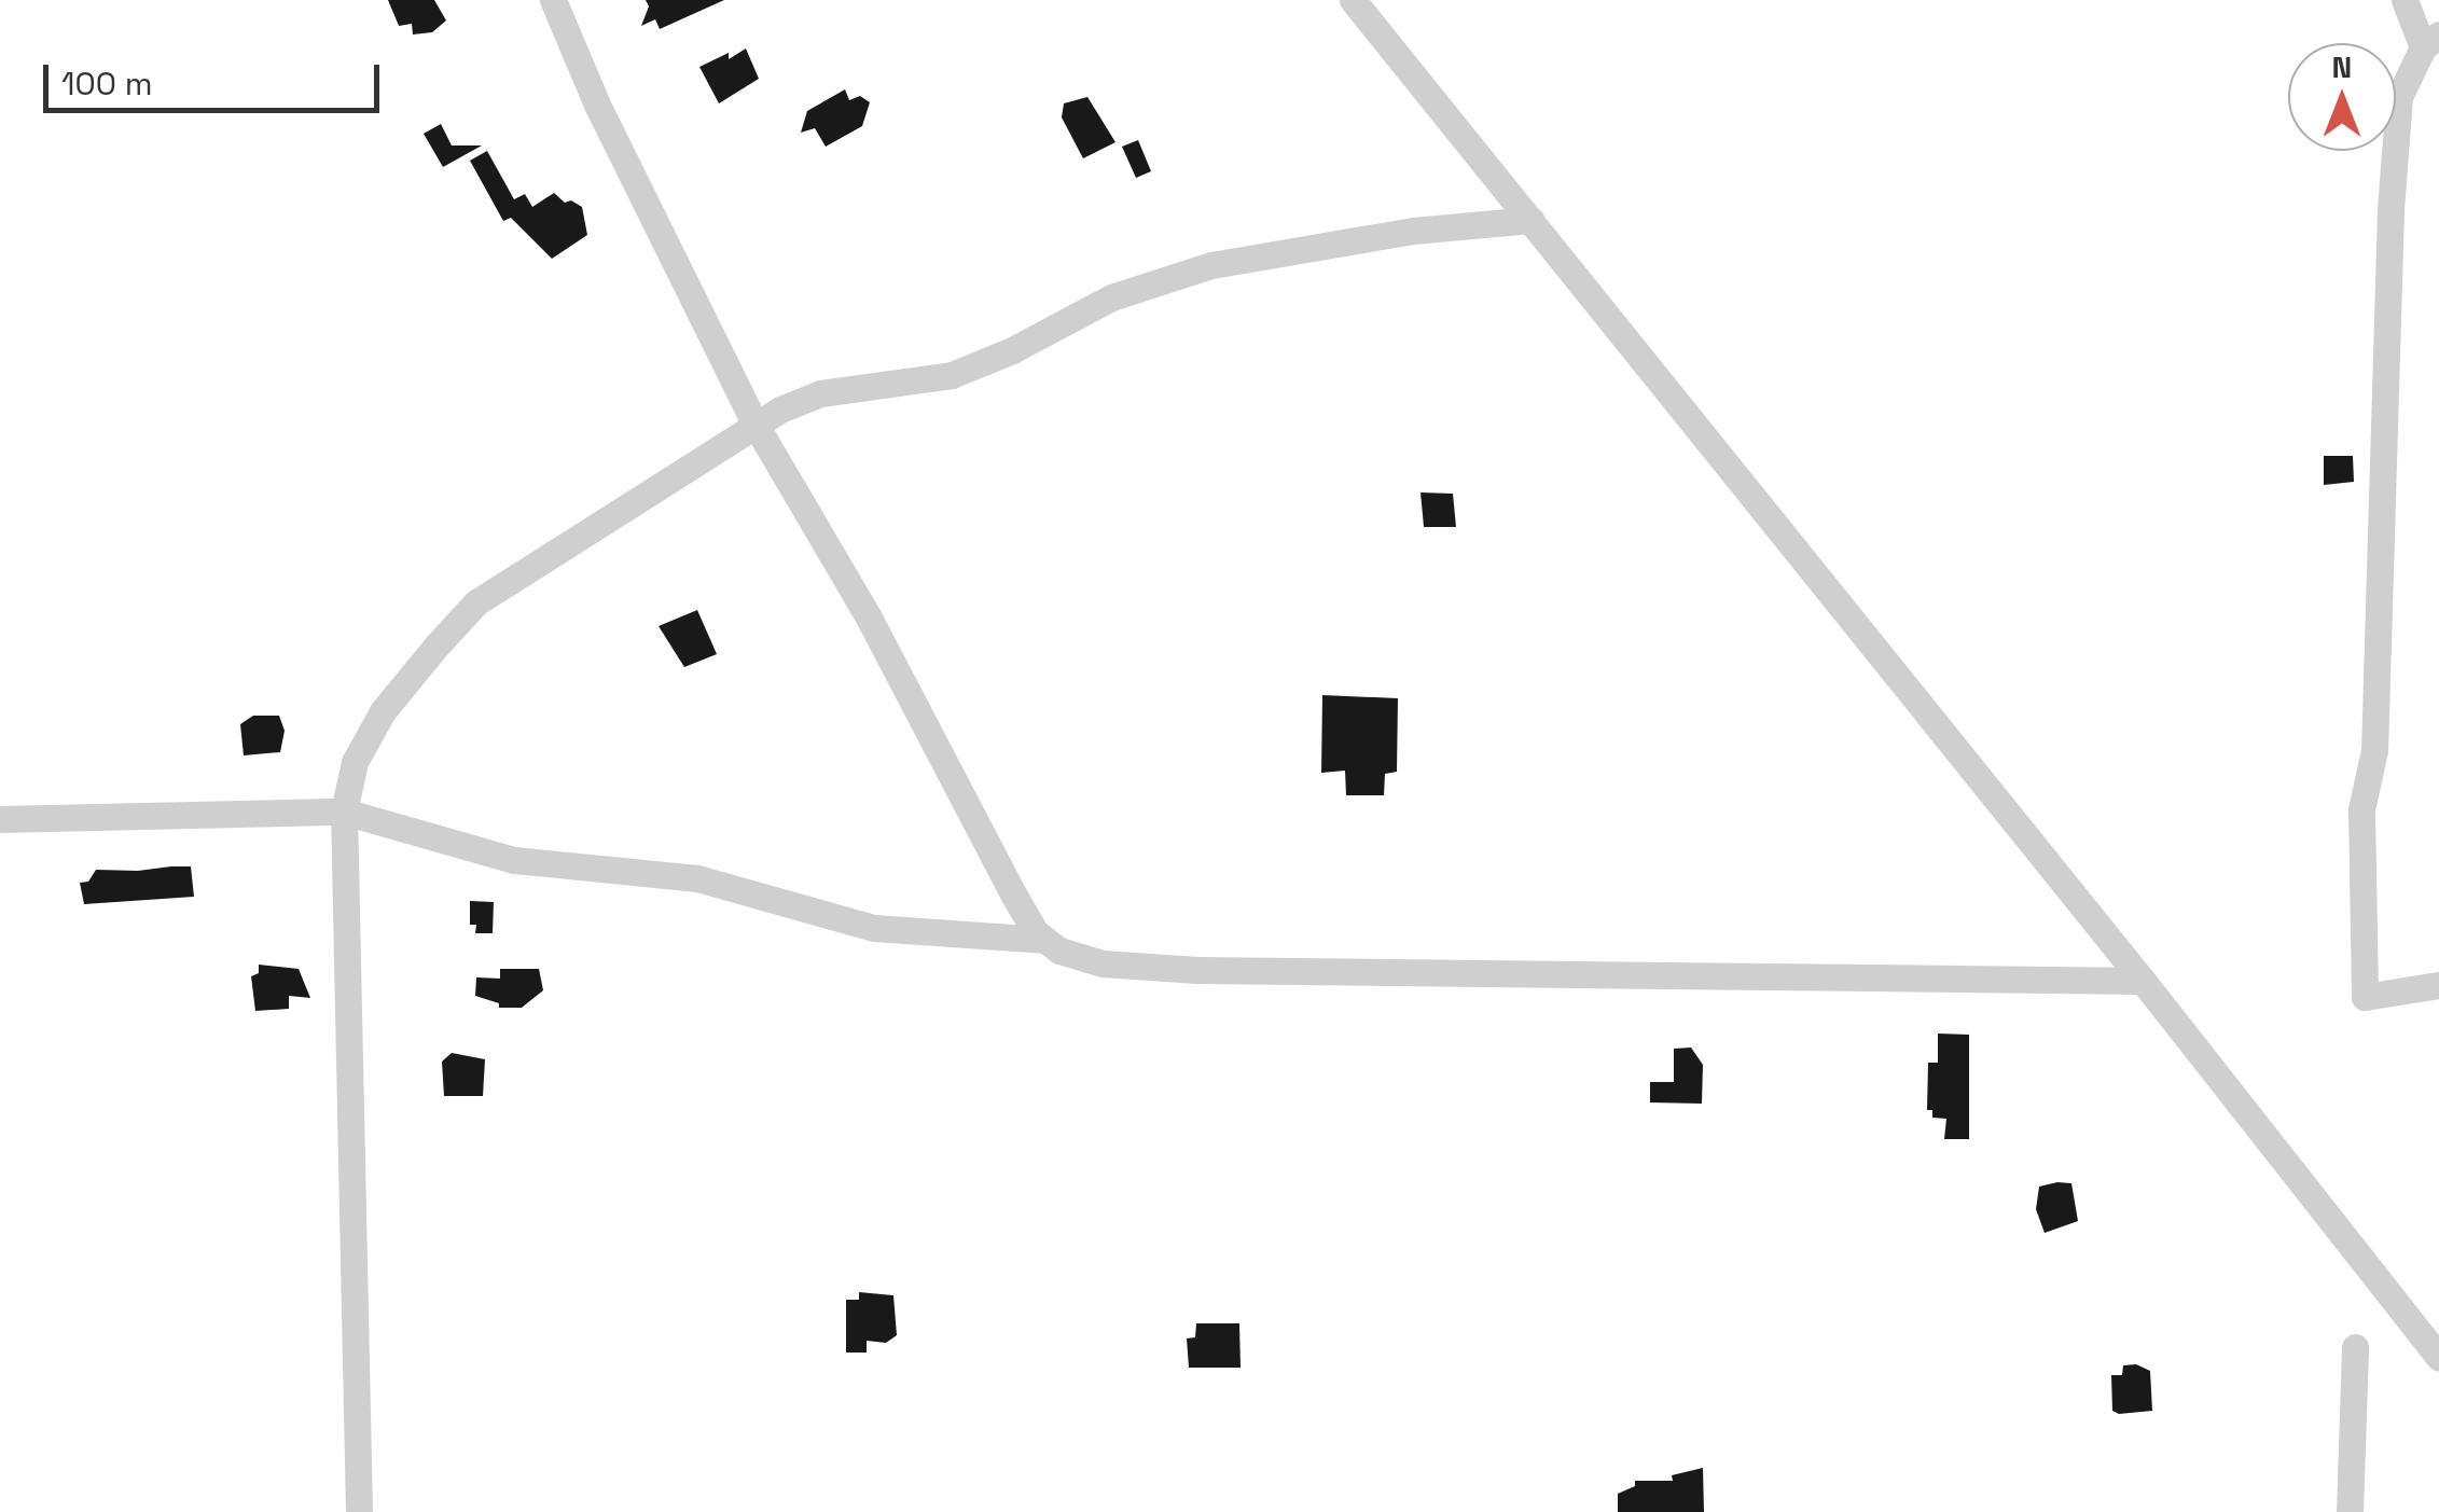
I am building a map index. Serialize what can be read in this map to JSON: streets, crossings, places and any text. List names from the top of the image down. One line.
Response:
{"scale_bar":"100 m","north":"top"}
